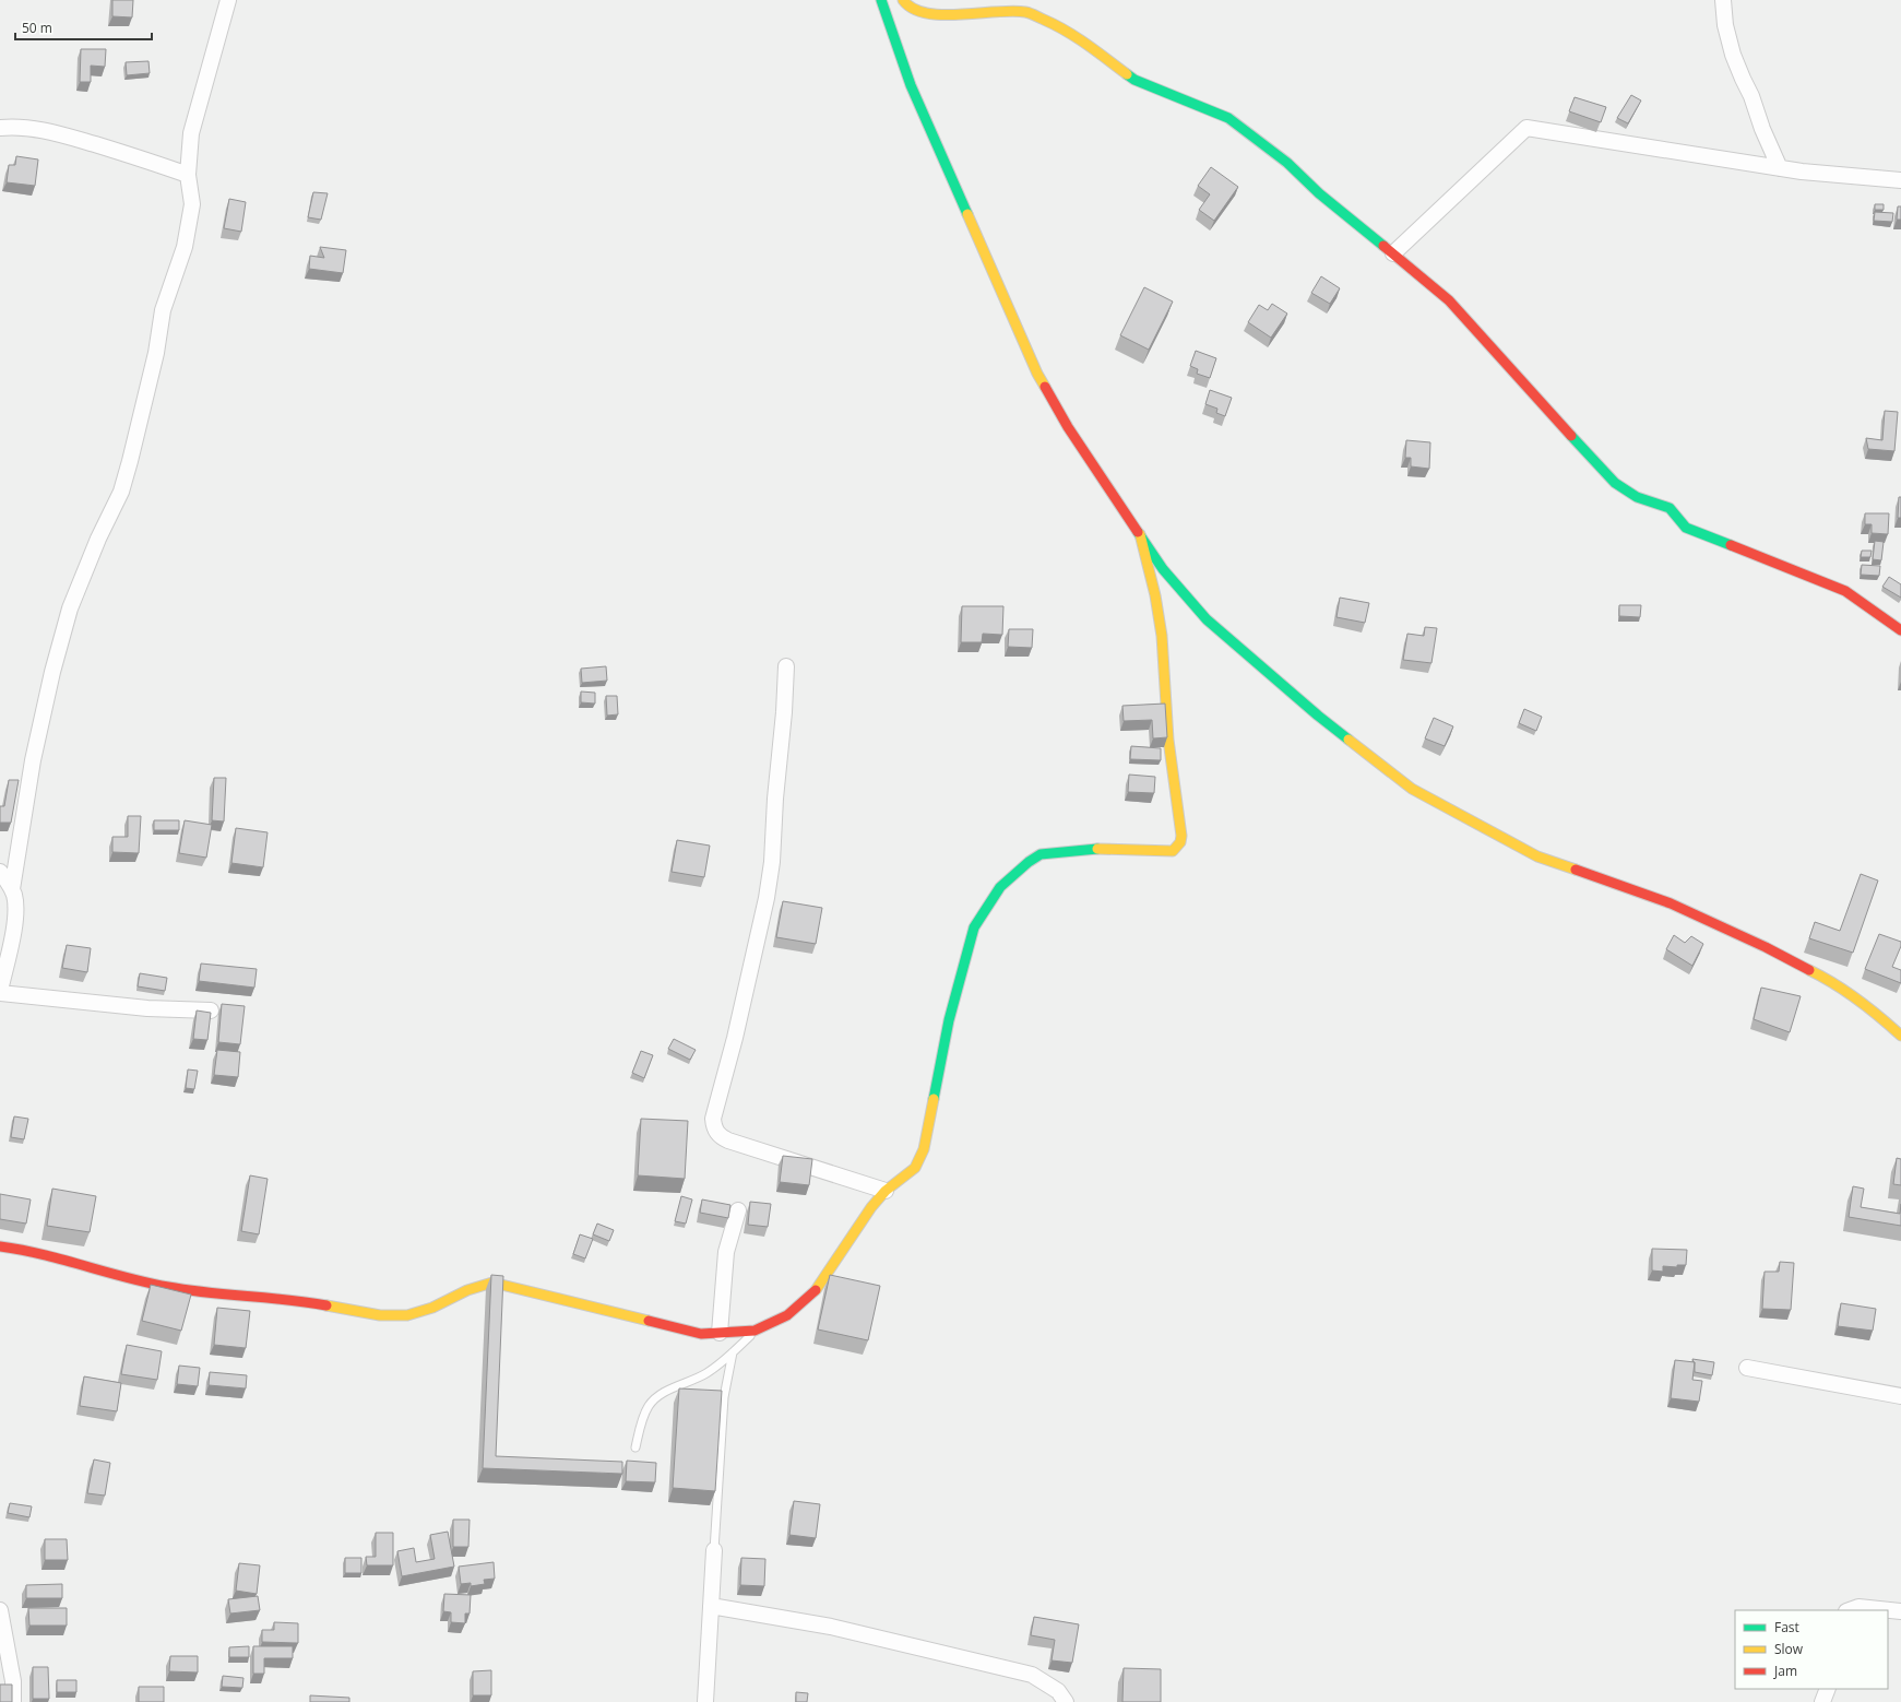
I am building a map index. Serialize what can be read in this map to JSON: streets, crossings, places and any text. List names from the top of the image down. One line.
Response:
{"legend":["Fast","Slow","Jam"],"scale_bar":"50 m"}
